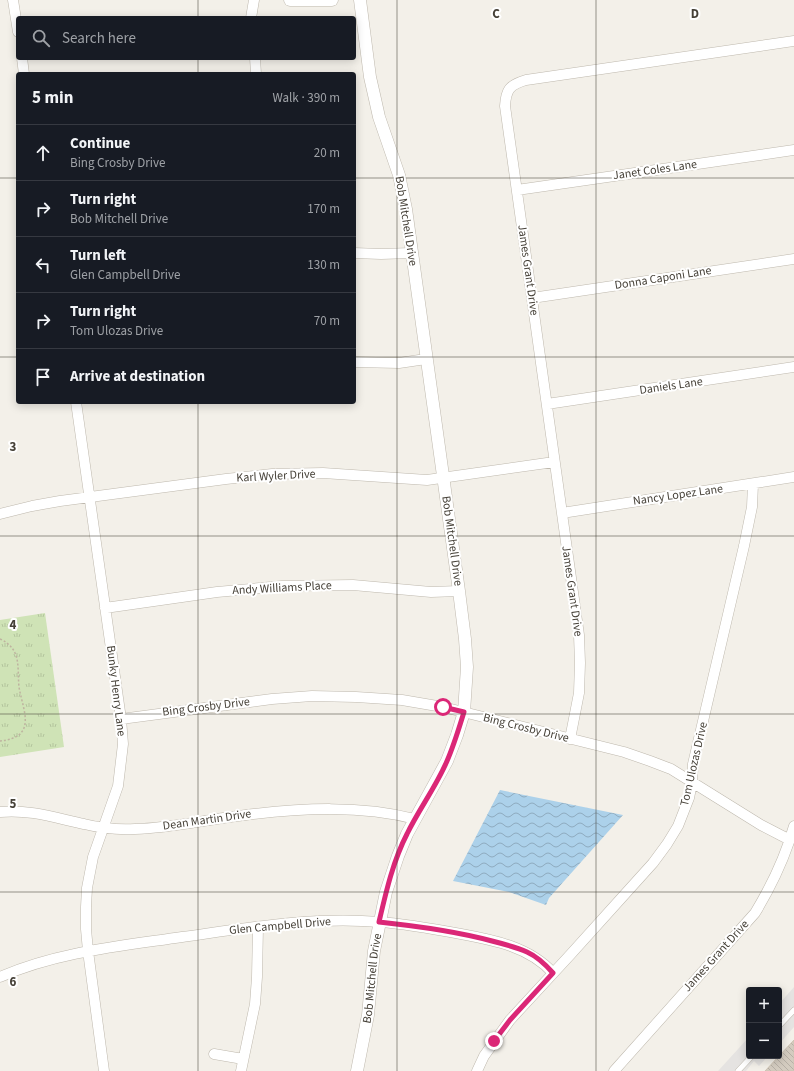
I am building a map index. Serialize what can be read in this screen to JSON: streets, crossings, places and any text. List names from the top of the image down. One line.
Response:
{"streets":{"street":["Janet Coles Lane","Bob Mitchell Drive","James Grant Drive","Donna Caponi Lane","Daniels Lane","Karl Wyler Drive","Nancy Lopez Lane","Andy Williams Place","Bunky Henry Lane","Bing Crosby Drive","Tom Ulozas Drive","Dean Martin Drive","Glen Campbell Drive"]},"crossings":[["Janet Coles Lane","James Grant Drive"],["Bob Mitchell Drive","Karl Wyler Drive"],["Bob Mitchell Drive","Andy Williams Place"],["Bob Mitchell Drive","Bing Crosby Drive"],["Bob Mitchell Drive","Dean Martin Drive"],["Bob Mitchell Drive","Glen Campbell Drive"],["James Grant Drive","Donna Caponi Lane"],["James Grant Drive","Daniels Lane"],["James Grant Drive","Karl Wyler Drive"],["James Grant Drive","Nancy Lopez Lane"],["James Grant Drive","Bing Crosby Drive"],["Karl Wyler Drive","Bunky Henry Lane"],["Nancy Lopez Lane","Tom Ulozas Drive"],["Andy Williams Place","Bunky Henry Lane"],["Bunky Henry Lane","Bing Crosby Drive"],["Bunky Henry Lane","Dean Martin Drive"],["Bunky Henry Lane","Glen Campbell Drive"],["Bing Crosby Drive","Tom Ulozas Drive"],["Tom Ulozas Drive","Glen Campbell Drive"]],"page":{"search":"Search here","heading":["5 min","Walk · 390 m"],"list":[["Continue","Bing Crosby Drive","20 m"],["Turn right","Bob Mitchell Drive","170 m"],["Turn left","Glen Campbell Drive","130 m"],["Turn right","Tom Ulozas Drive","70 m"],"Arrive at destination"],"map_buttons":["+","−"]},"grid":{"columns":["C","D"],"rows":["3","4","5","6"]}}
